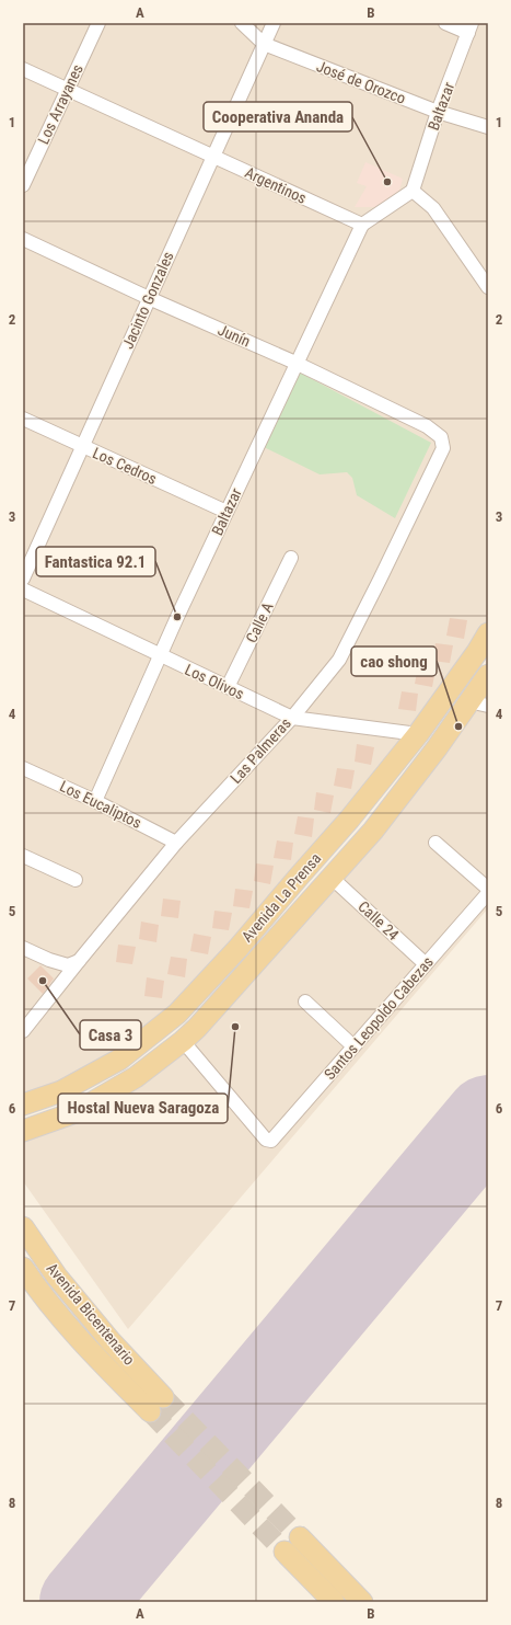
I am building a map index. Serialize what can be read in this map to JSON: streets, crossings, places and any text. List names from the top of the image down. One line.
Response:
{"streets":{"main road":["Avenida La Prensa","Avenida Bicentenario"],"street":["José de Orozco","Los Arrayanes","Baltazar","Argentinos","Jacinto Gonzales","Junín","Los Cedros","Calle A","Los Olivos","Las Palmeras","Los Eucaliptos","Calle 24","Santos Leopoldo Cabezas"]},"crossings":[["José de Orozco","Baltazar"],["José de Orozco","Jacinto Gonzales"],["Los Arrayanes","Argentinos"],["Baltazar","Argentinos"],["Baltazar","Junín"],["Baltazar","Los Cedros"],["Baltazar","Los Olivos"],["Baltazar","Los Eucaliptos"],["Argentinos","Jacinto Gonzales"],["Jacinto Gonzales","Junín"],["Jacinto Gonzales","Los Cedros"],["Junín","Las Palmeras"],["Calle A","Los Olivos"],["Los Olivos","Las Palmeras"],["Los Olivos","Avenida La Prensa"],["Las Palmeras","Los Eucaliptos"],["Avenida La Prensa","Calle 24"],["Avenida La Prensa","Santos Leopoldo Cabezas"],["Calle 24","Santos Leopoldo Cabezas"]],"places":["Cooperativa Ananda","Fantastica 92.1","cao shong","Casa 3","Hostal Nueva Saragoza"],"grid":{"columns":["A","B"],"rows":["1","2","3","4","5","6","7","8"]}}
